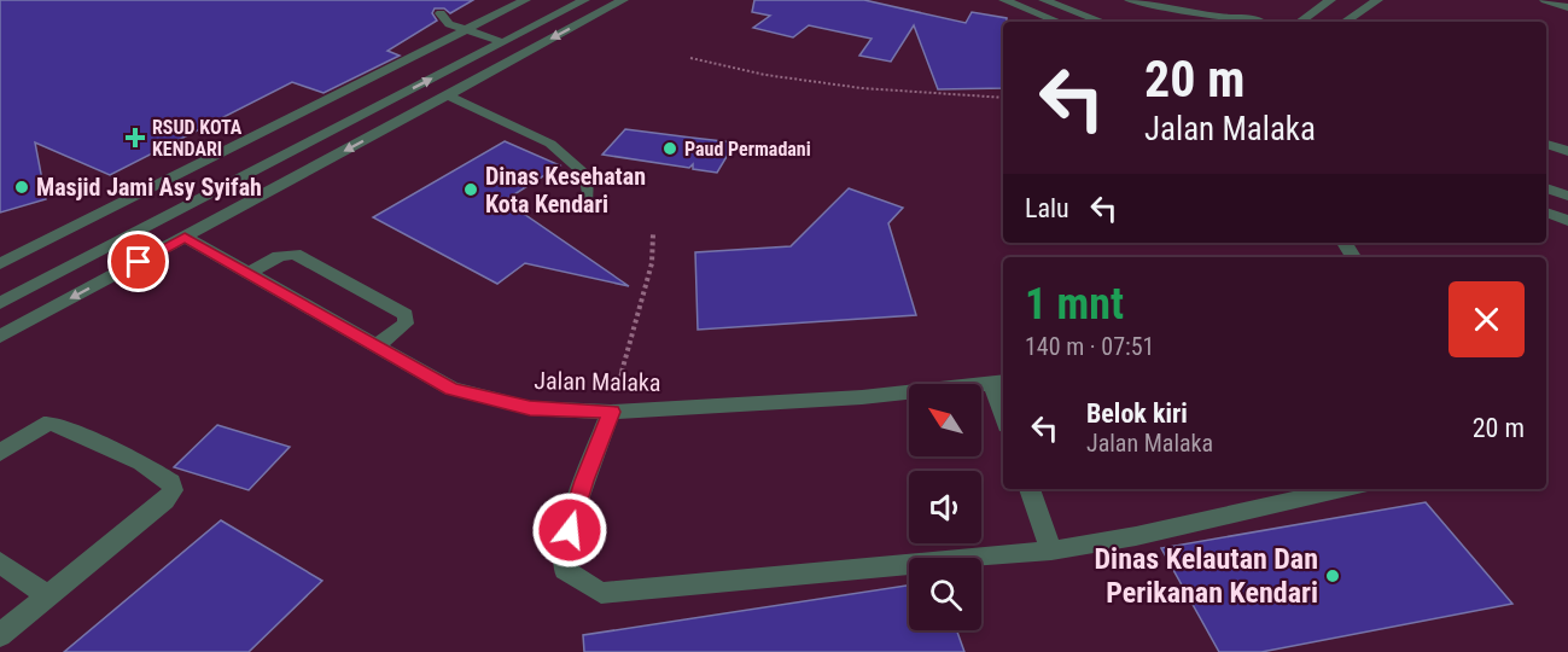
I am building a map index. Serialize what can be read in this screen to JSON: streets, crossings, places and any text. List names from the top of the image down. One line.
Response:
{"streets":{"street":["Jalan Malaka"]},"places":{"health":["RSUD KOTA KENDARI"],"other":["Paud Permadani","Masjid Jami Asy Syifah","Dinas Kesehatan Kota Kendari","Dinas Kelautan Dan Perikanan Kendari"]},"north":"top left","page":{"turn":["20 m","Jalan Malaka"],"then":"Lalu","heading":["1 mnt","140 m · 07:51"],"list":[{"name":"Belok kiri","note":"Jalan Malaka","value":"20 m"}]}}
